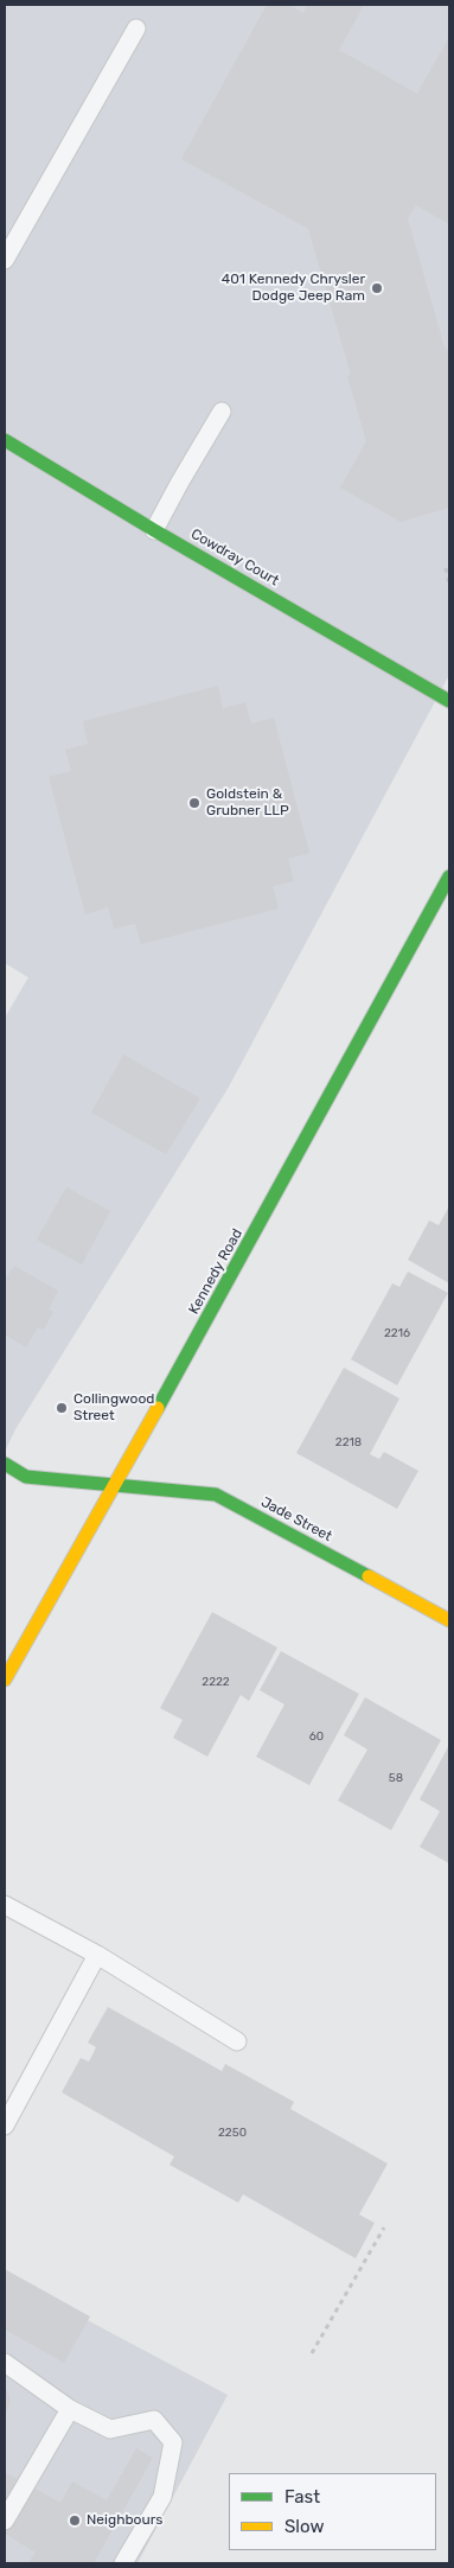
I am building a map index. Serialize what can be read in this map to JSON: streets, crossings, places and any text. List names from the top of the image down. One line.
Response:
{"streets":{"street":["Cowdray Court","Kennedy Road","Jade Street"]},"crossings":[["Kennedy Road","Jade Street"]],"places":["401 Kennedy Chrysler Dodge Jeep Ram","Goldstein & Grubner LLP","Collingwood Street","Neighbours"],"house_numbers":["2216","2218","2222","60","58","2250"],"legend":["Fast","Slow"]}
